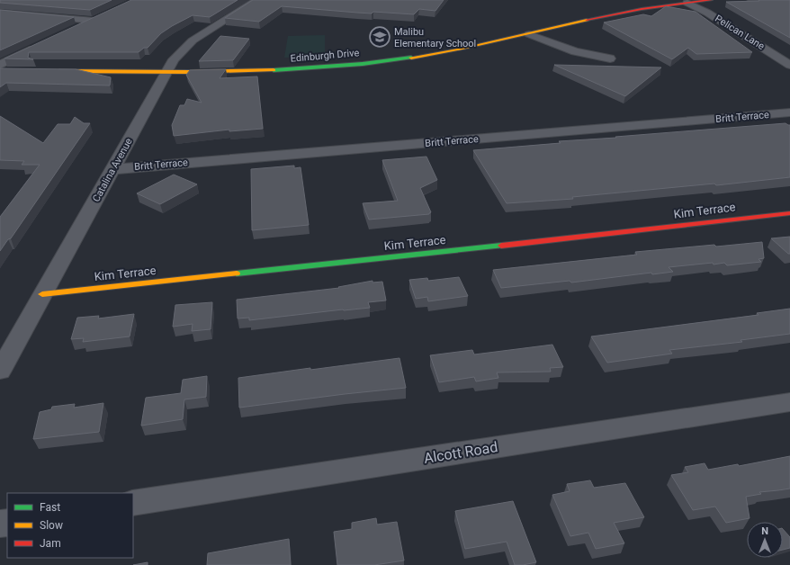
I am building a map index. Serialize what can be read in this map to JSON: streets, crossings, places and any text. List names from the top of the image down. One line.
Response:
{"streets":{"street":["Pelican Lane","Edinburgh Drive","Britt Terrace","Catalina Avenue","Kim Terrace","Alcott Road"]},"crossings":[["Pelican Lane","Edinburgh Drive"],["Edinburgh Drive","Catalina Avenue"],["Britt Terrace","Catalina Avenue"],["Catalina Avenue","Kim Terrace"]],"places":{"school or university":["Malibu Elementary School"]},"legend":["Fast","Slow","Jam"],"north":"top"}
